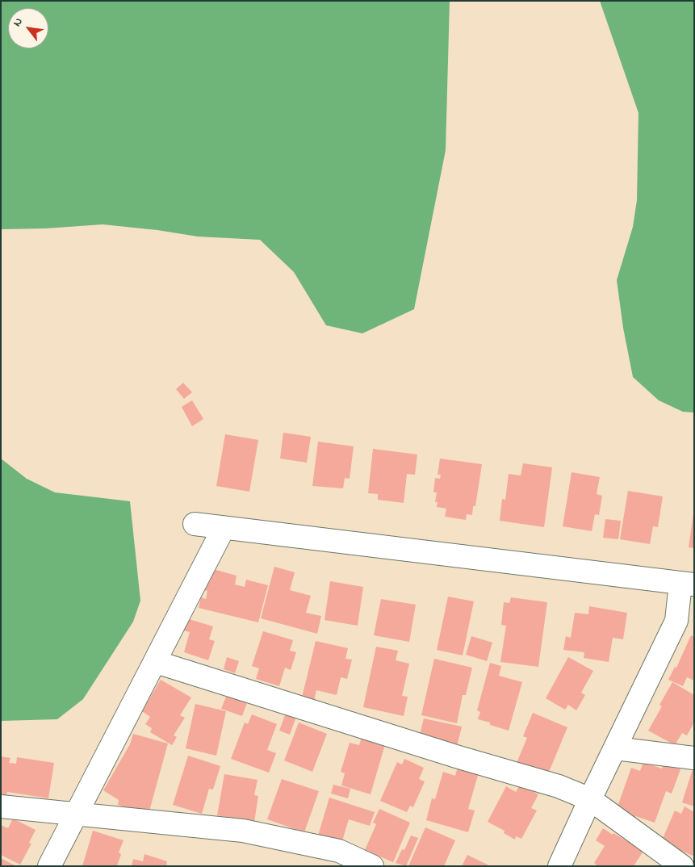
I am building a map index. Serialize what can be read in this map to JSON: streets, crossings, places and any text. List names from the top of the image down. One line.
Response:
{"north":"top left"}
